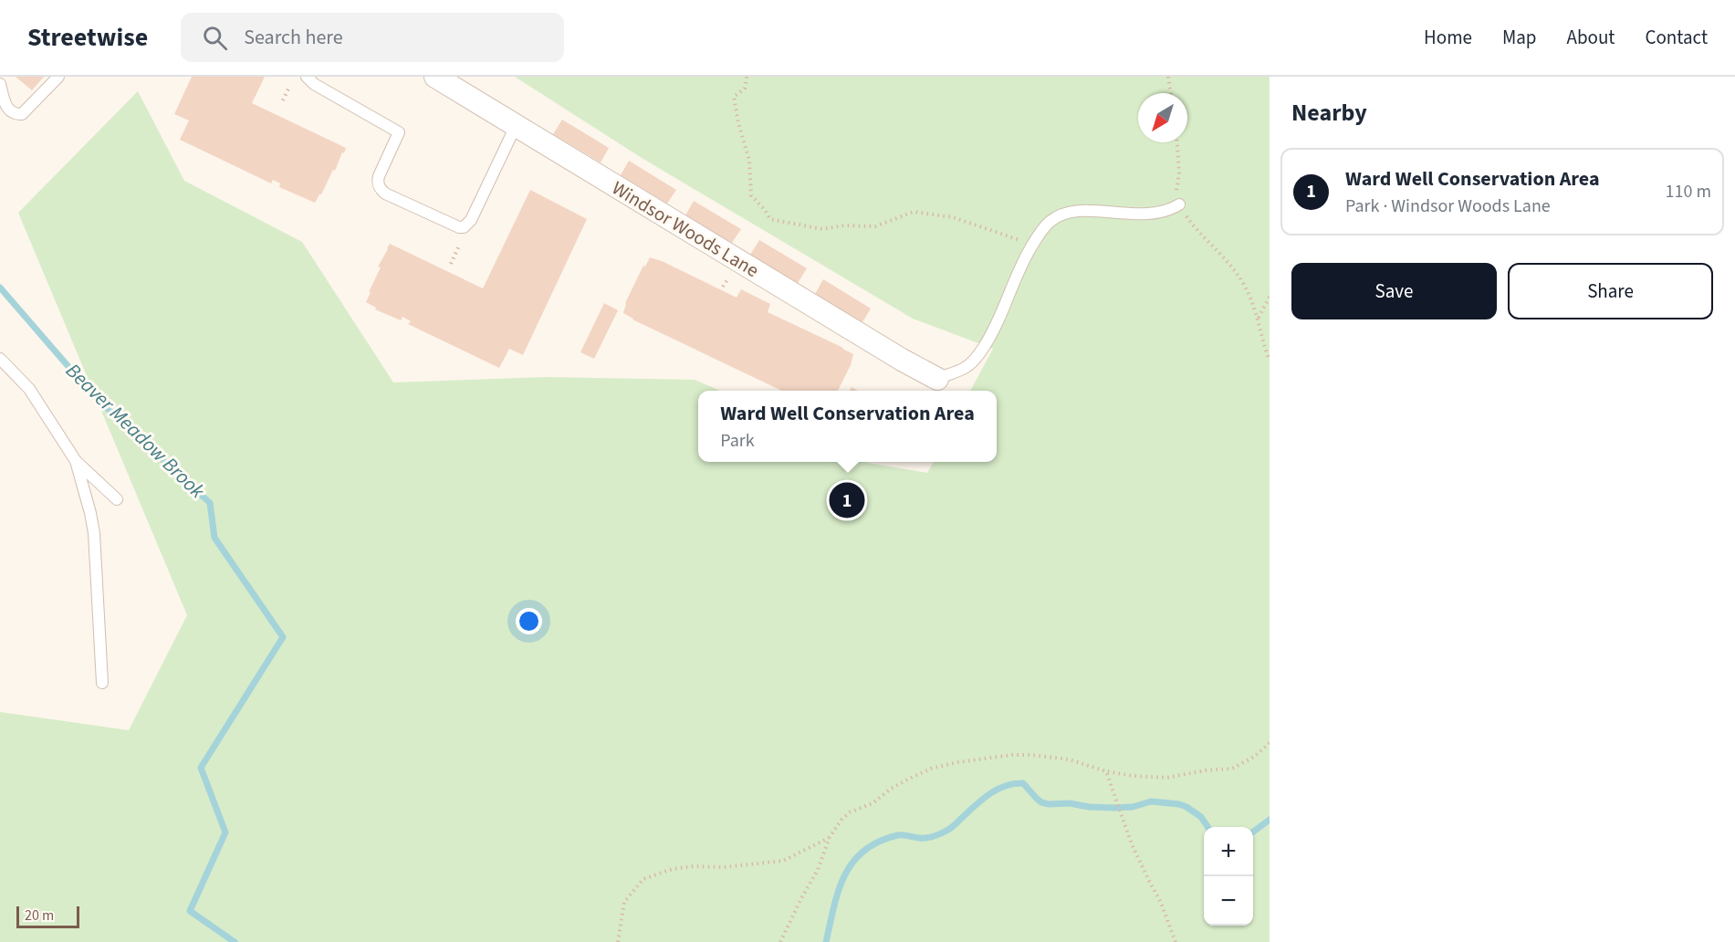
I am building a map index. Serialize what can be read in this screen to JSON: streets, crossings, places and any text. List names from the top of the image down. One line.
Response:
{"streets":{"street":["Windsor Woods Lane"]},"water":["Beaver Meadow Brook"],"scale_bar":"20 m","north":"bottom left","page":{"header":"Streetwise","search":"Search here","nav":["Home","Map","About","Contact"],"heading":"Nearby","list":[{"mark":"1","name":"Ward Well Conservation Area","note":"Park · Windsor Woods Lane","value":"110 m"}],"buttons":["Save","Share"],"popup":["Ward Well Conservation Area","Park"],"pins":"1","map_buttons":["+","−"],"scale":"20 m"}}
